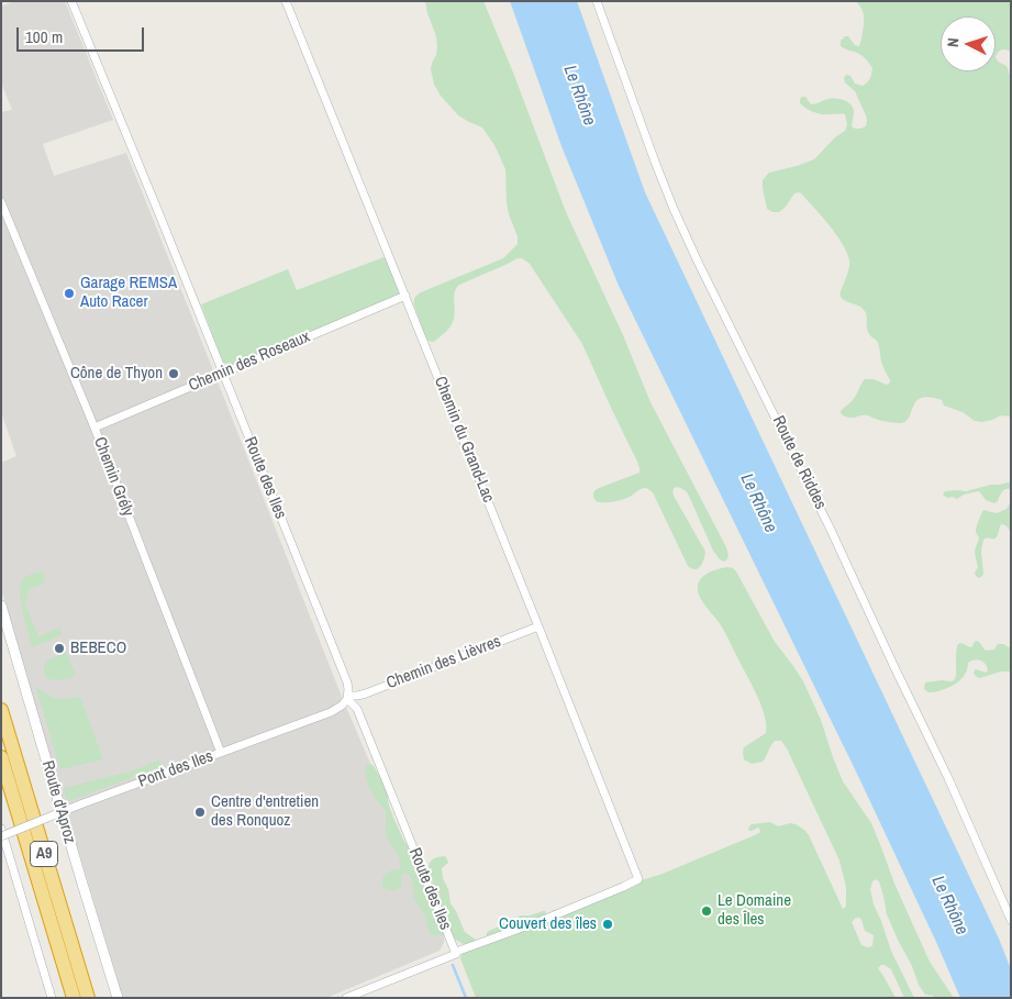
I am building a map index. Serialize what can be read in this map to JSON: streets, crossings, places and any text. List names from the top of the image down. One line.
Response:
{"streets":{"highway":["A9"],"street":["Chemin des Roseaux","Chemin du Grand-Lac","Route de Riddes","Chemin Grély","Route des Iles","Chemin des Lièvres","Pont des Iles","Route d'Aproz"]},"crossings":[["Chemin des Roseaux","Chemin du Grand-Lac"],["Chemin des Roseaux","Chemin Grély"],["Chemin des Roseaux","Route des Iles"],["Chemin du Grand-Lac","Route des Iles"],["Chemin du Grand-Lac","Chemin des Lièvres"],["Chemin Grély","Pont des Iles"],["Route des Iles","Chemin des Lièvres"],["Route des Iles","Pont des Iles"],["Chemin des Lièvres","Pont des Iles"]],"water":["Le Rhône"],"places":["Garage REMSA Auto Racer","Cône de Thyon","BEBECO","Centre d'entretien des Ronquoz","Le Domaine des Îles","Couvert des îles"],"scale_bar":"100 m","north":"left"}
